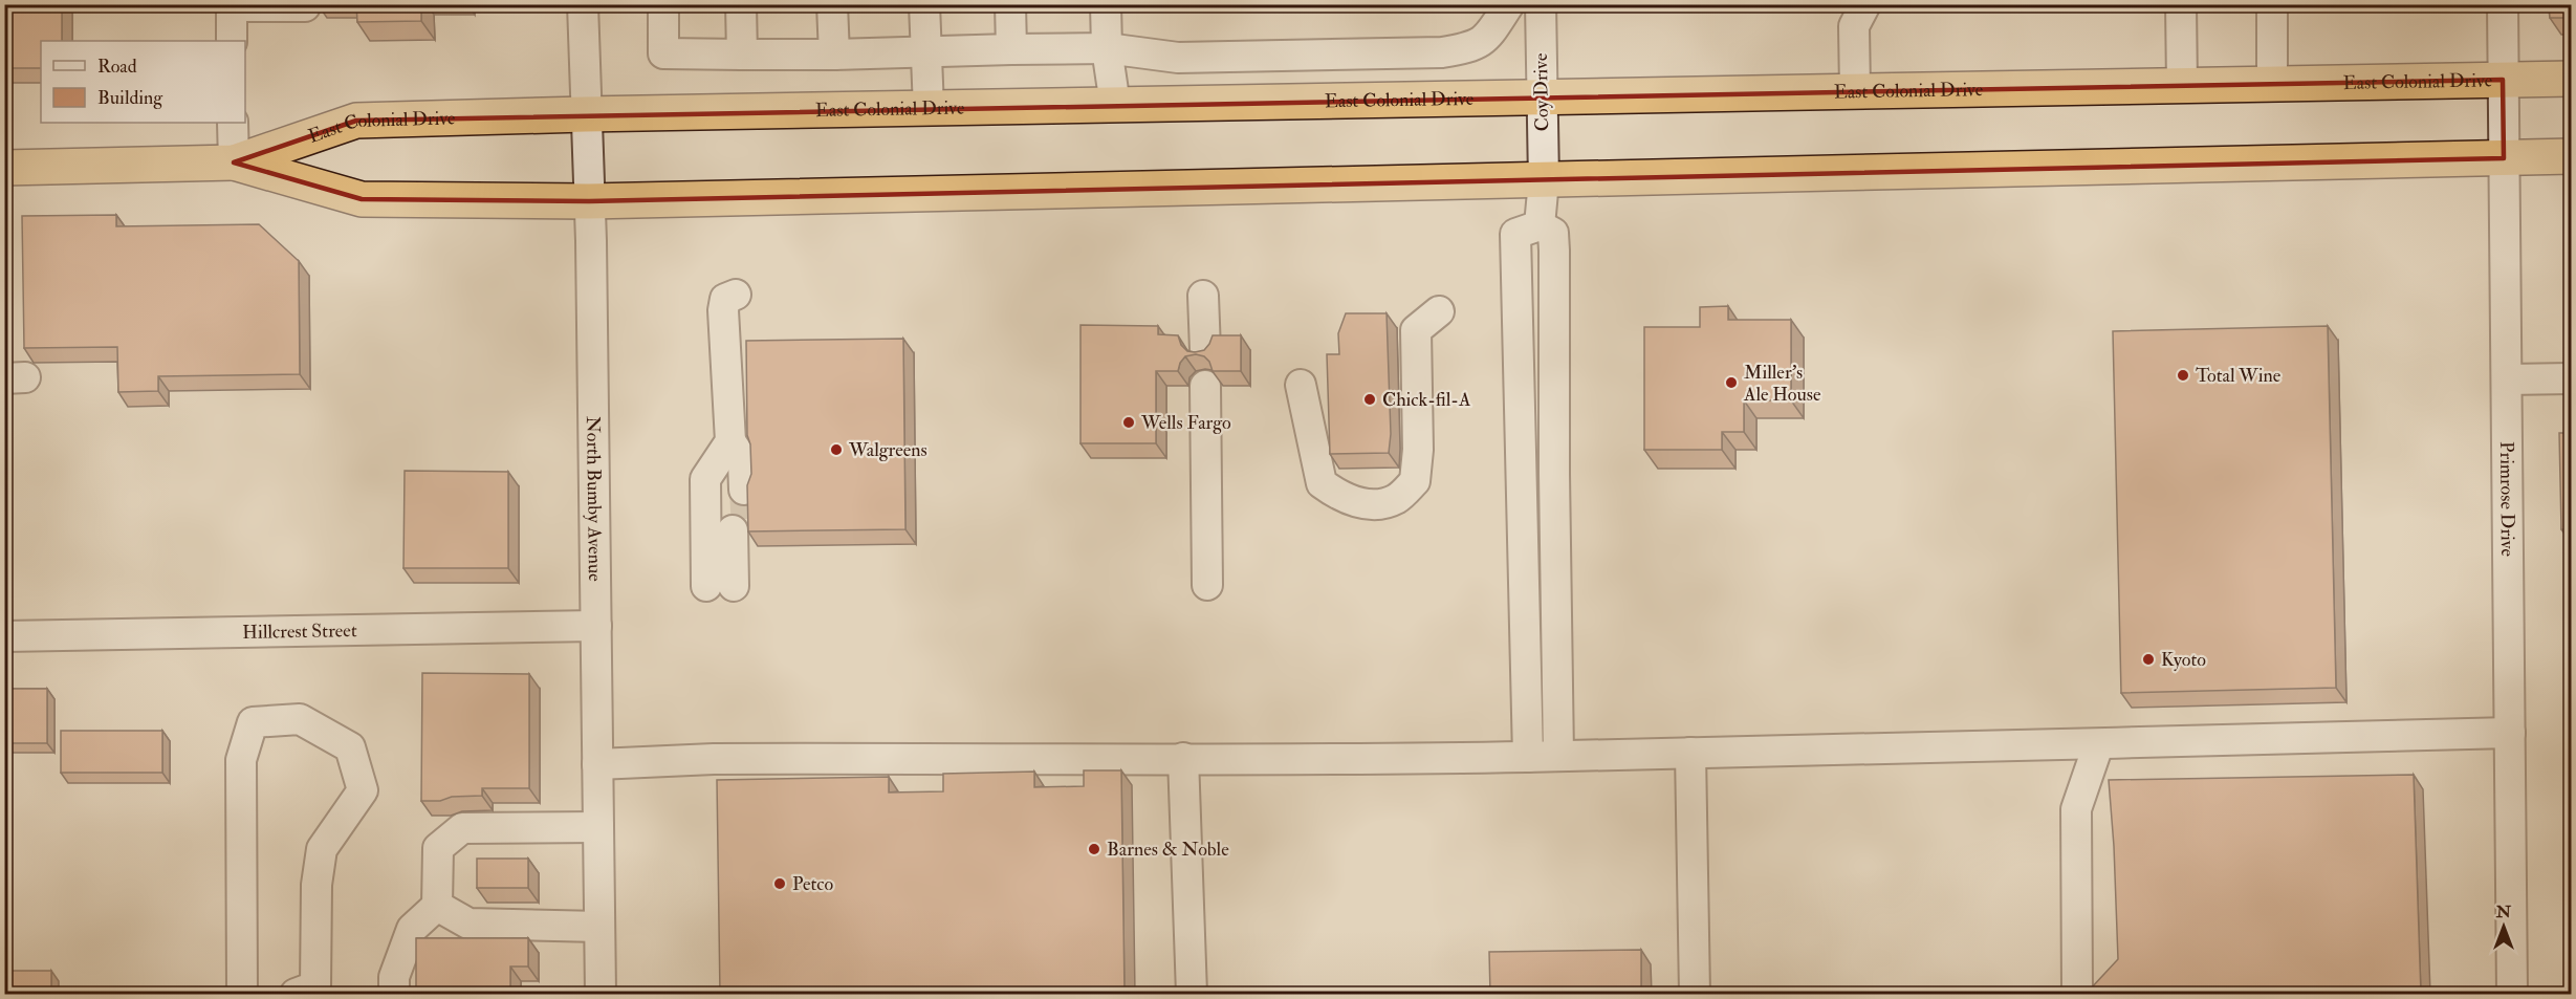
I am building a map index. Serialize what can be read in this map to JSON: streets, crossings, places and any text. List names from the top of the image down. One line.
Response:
{"streets":{"highway":["East Colonial Drive"],"street":["Coy Drive","North Bumby Avenue","Primrose Drive","Hillcrest Street"]},"crossings":[["East Colonial Drive","Coy Drive"],["East Colonial Drive","North Bumby Avenue"],["East Colonial Drive","Primrose Drive"],["North Bumby Avenue","Hillcrest Street"]],"places":["Total Wine","Miller's Ale House","Chick-fil-A","Wells Fargo","Walgreens","Kyoto","Barnes & Noble","Petco"],"legend":["Road","Building"],"north":"top"}
